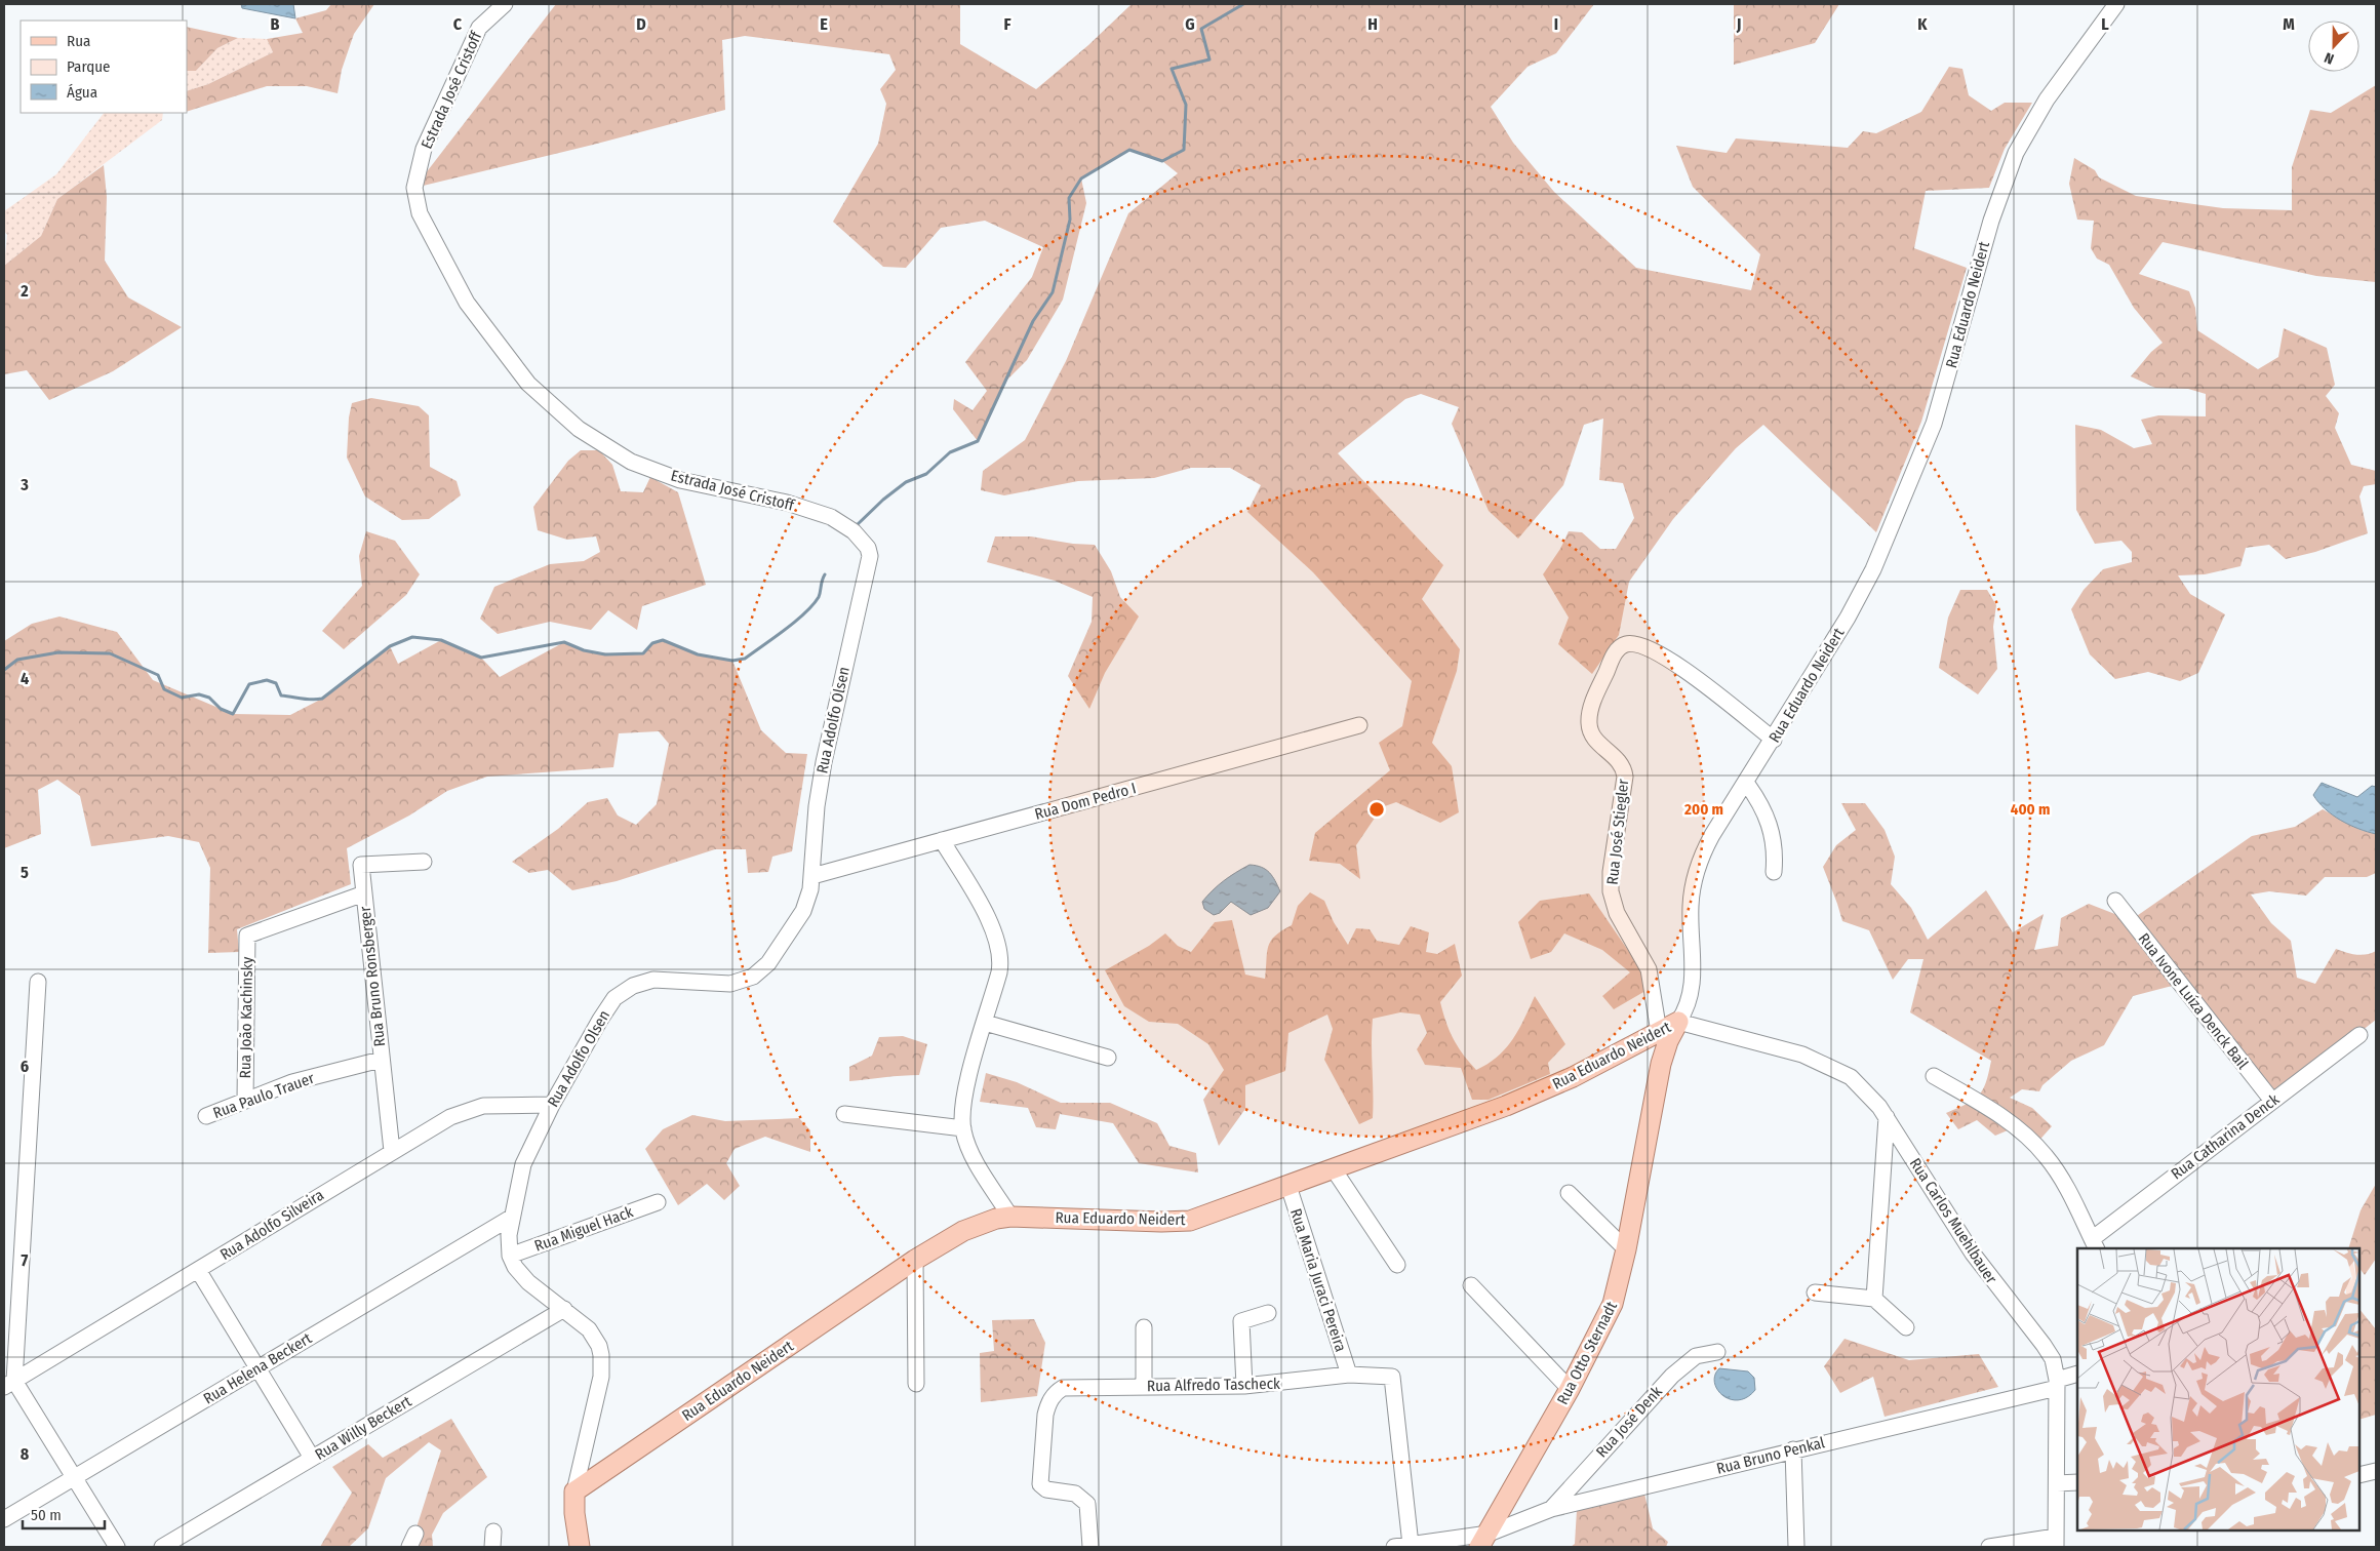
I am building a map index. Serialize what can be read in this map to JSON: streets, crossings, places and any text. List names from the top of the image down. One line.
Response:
{"streets":{"main road":["Rua Eduardo Neidert","Rua Otto Sternadt"],"street":["Estrada José Cristoff","Rua Adolfo Olsen","Rua Dom Pedro I","Rua José Stiegler","Rua Bruno Ronsberger","Rua Ivone Luíza Denck Bail","Rua João Kachinsky","Rua Paulo Trauer","Rua Catharina Denck","Rua Carlos Muehlbauer","Rua Adolfo Silveira","Rua Miguel Hack","Rua Maria Juraci Pereira","Rua Helena Beckert","Rua Alfredo Tascheck","Rua José Denk","Rua Willy Beckert","Rua Bruno Penkal"]},"crossings":[["Estrada José Cristoff","Rua Adolfo Olsen"],["Rua Eduardo Neidert","Rua José Stiegler"],["Rua Eduardo Neidert","Rua Carlos Muehlbauer"],["Rua Eduardo Neidert","Rua Maria Juraci Pereira"],["Rua Eduardo Neidert","Rua Otto Sternadt"],["Rua Adolfo Olsen","Rua Dom Pedro I"],["Rua Adolfo Olsen","Rua Adolfo Silveira"],["Rua Adolfo Olsen","Rua Miguel Hack"],["Rua Adolfo Olsen","Rua Helena Beckert"],["Rua Bruno Ronsberger","Rua João Kachinsky"],["Rua Bruno Ronsberger","Rua Paulo Trauer"],["Rua Bruno Ronsberger","Rua Adolfo Silveira"],["Rua Ivone Luíza Denck Bail","Rua Catharina Denck"],["Rua João Kachinsky","Rua Paulo Trauer"],["Rua Carlos Muehlbauer","Rua Otto Sternadt"],["Rua Carlos Muehlbauer","Rua Bruno Penkal"],["Rua Maria Juraci Pereira","Rua Alfredo Tascheck"],["Rua Otto Sternadt","Rua Bruno Penkal"],["Rua Alfredo Tascheck","Rua Bruno Penkal"],["Rua José Denk","Rua Bruno Penkal"]],"legend":["Rua","Parque","Água"],"scale_bar":"50 m","north":"bottom","grid":{"columns":["B","C","D","E","F","G","H","I","J","K","L","M"],"rows":["2","3","4","5","6","7","8"]},"rings":["200 m","400 m"]}
